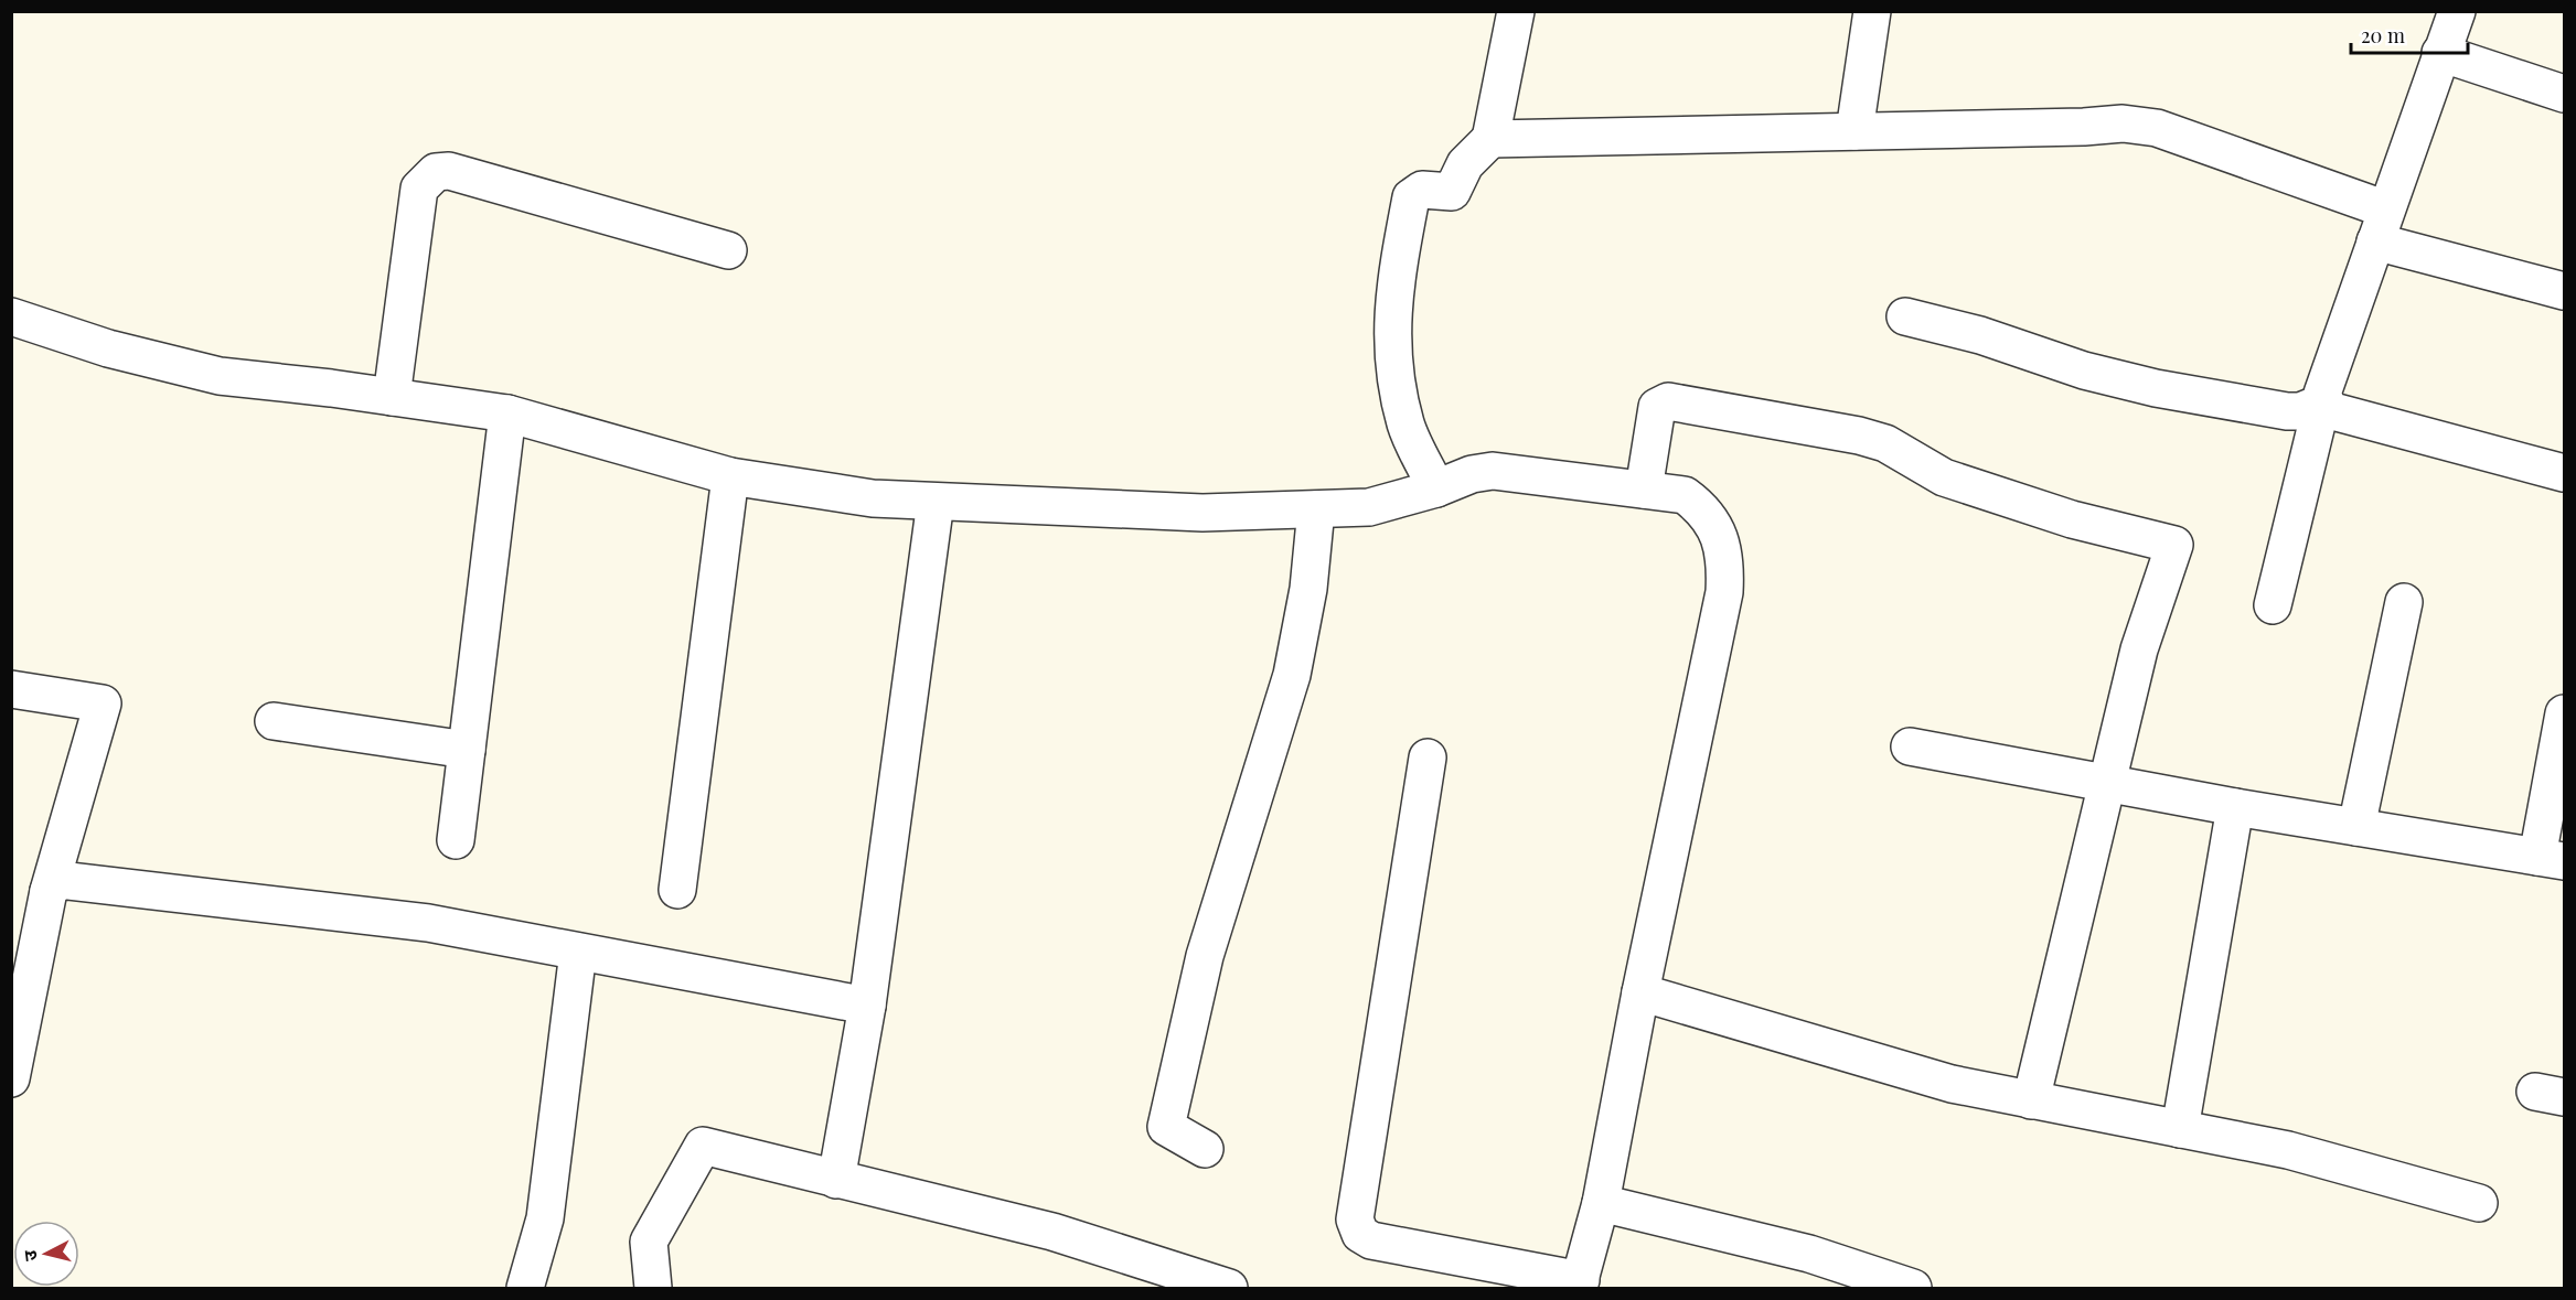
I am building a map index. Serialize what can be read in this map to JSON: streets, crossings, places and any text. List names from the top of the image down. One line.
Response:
{"scale_bar":"20 m","north":"left"}
